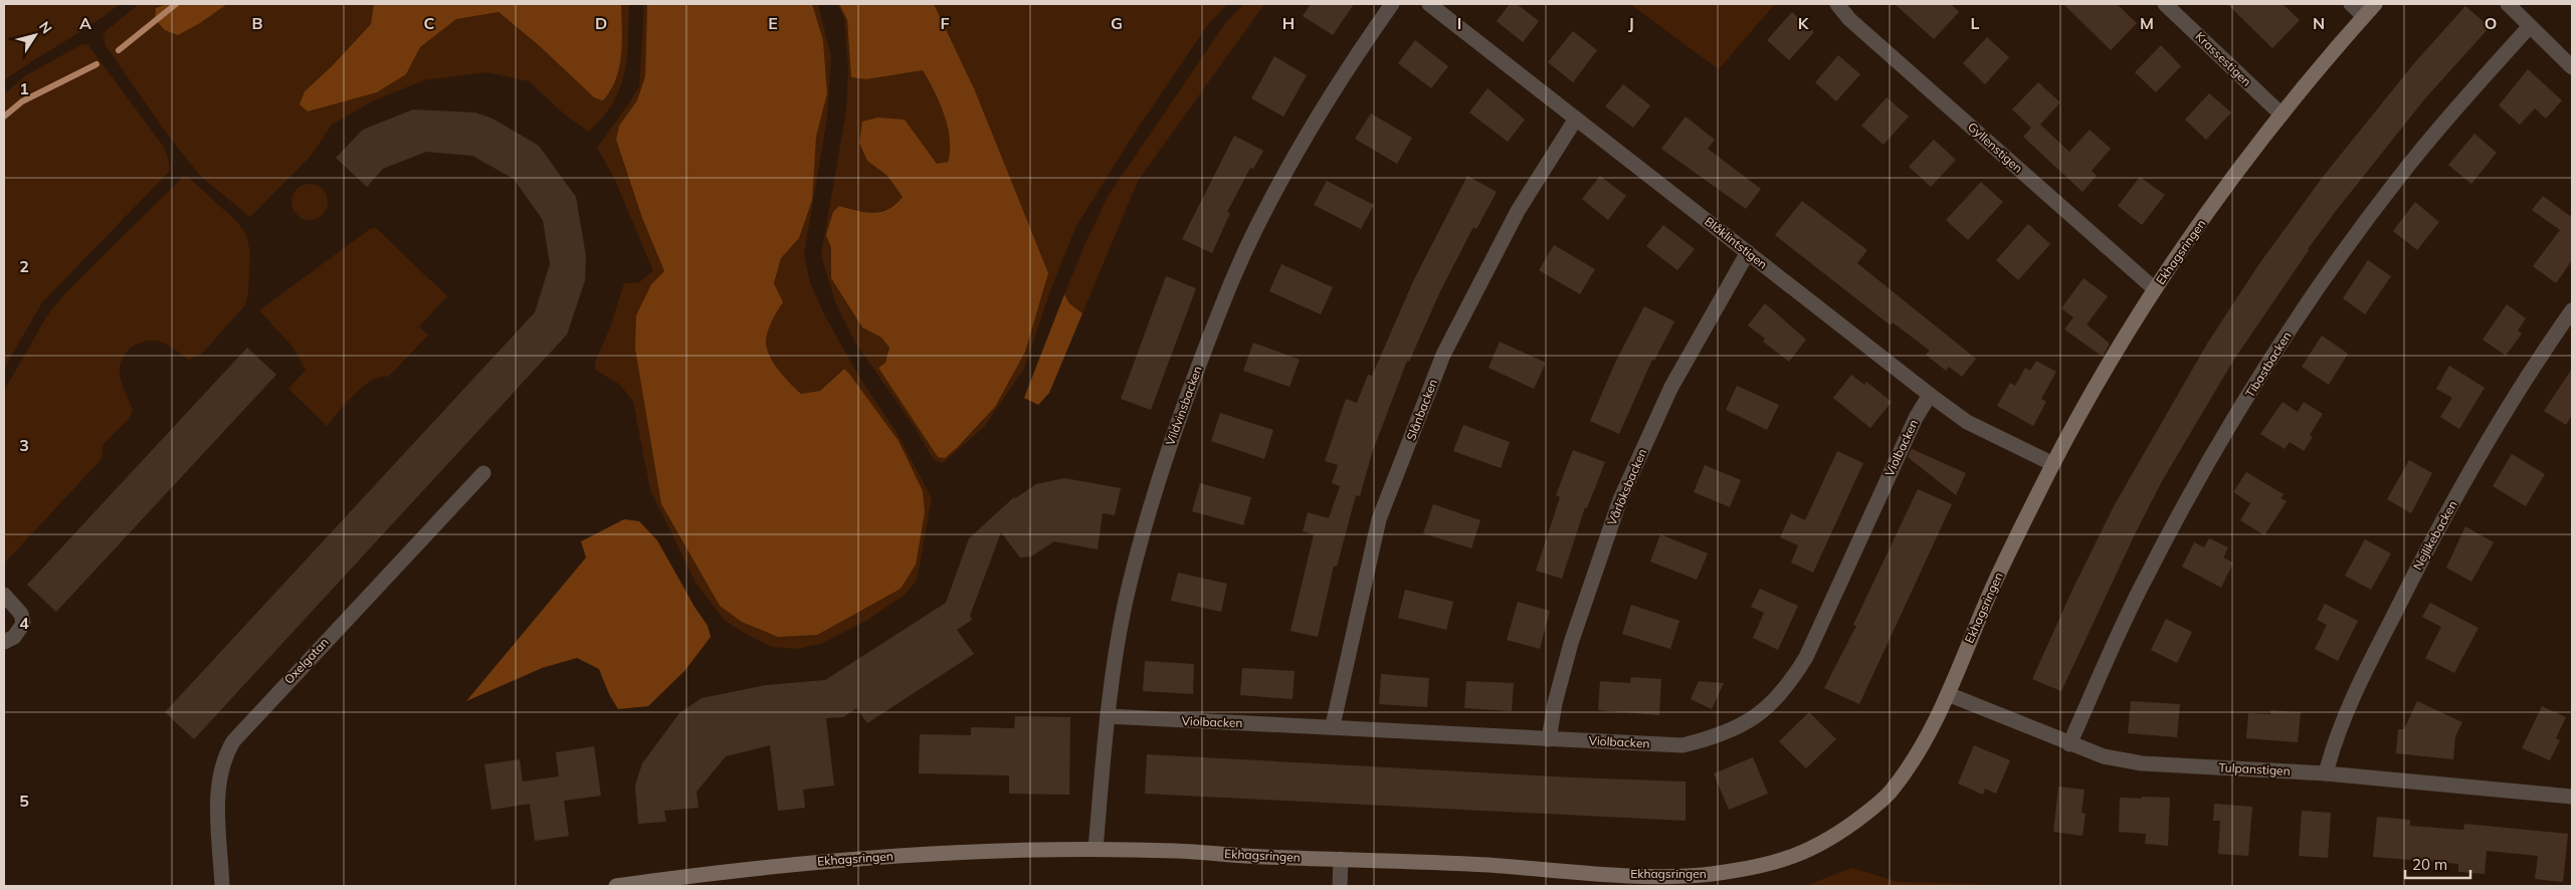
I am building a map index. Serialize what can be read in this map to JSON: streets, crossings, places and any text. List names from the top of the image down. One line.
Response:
{"streets":{"street":["Krassestigen","Gyllenstigen","Blåklintstigen","Ekhagsringen","Tibastbacken","Vildvinsbacken","Slånbacken","Violbacken","Vårlöksbacken","Nejlikebacken","Oxelgatan","Tulpanstigen"]},"crossings":[["Krassestigen","Ekhagsringen"],["Gyllenstigen","Ekhagsringen"],["Blåklintstigen","Ekhagsringen"],["Blåklintstigen","Slånbacken"],["Blåklintstigen","Violbacken"],["Blåklintstigen","Vårlöksbacken"],["Ekhagsringen","Vildvinsbacken"],["Ekhagsringen","Tulpanstigen"],["Tibastbacken","Tulpanstigen"],["Vildvinsbacken","Violbacken"],["Slånbacken","Violbacken"],["Violbacken","Vårlöksbacken"],["Nejlikebacken","Tulpanstigen"]],"scale_bar":"20 m","north":"top right","grid":{"columns":["A","B","C","D","E","F","G","H","I","J","K","L","M","N","O"],"rows":["1","2","3","4","5"]}}
